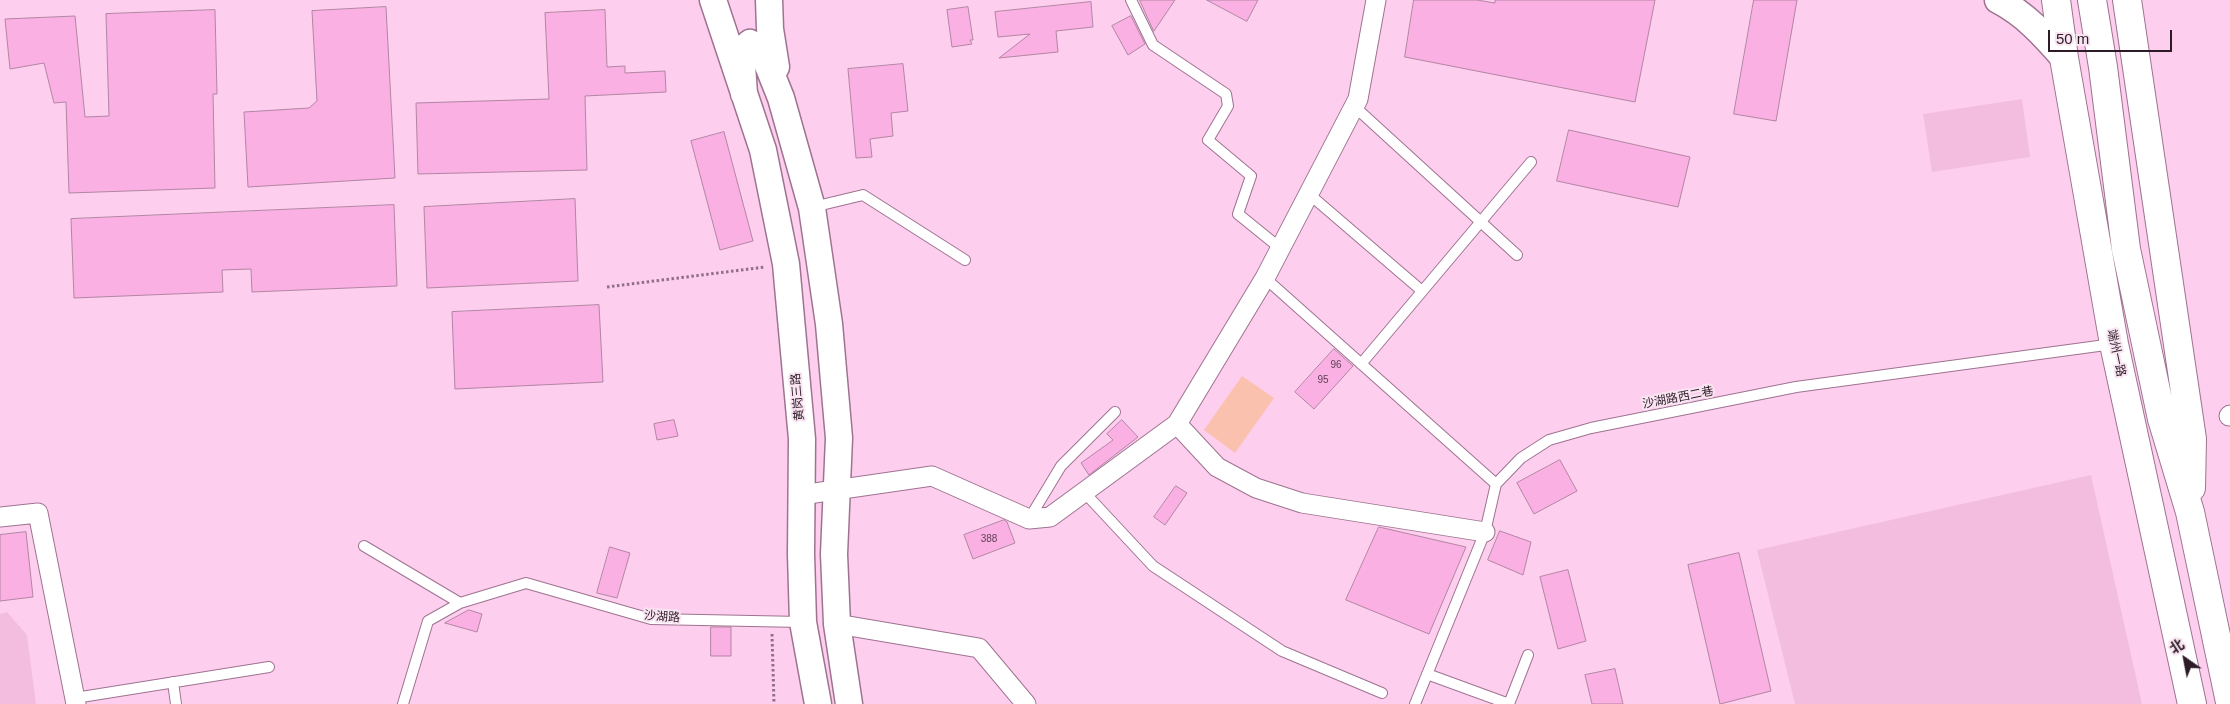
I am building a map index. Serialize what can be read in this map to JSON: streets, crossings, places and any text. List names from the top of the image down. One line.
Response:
{"streets":{"main road":["端州一路","黄岗三路"],"lane":["沙湖路西二巷","沙湖路"]},"crossings":[["端州一路","沙湖路西二巷"],["黄岗三路","沙湖路"]],"house_numbers":["96","95","388"],"scale_bar":"50 m","north":"top left"}
